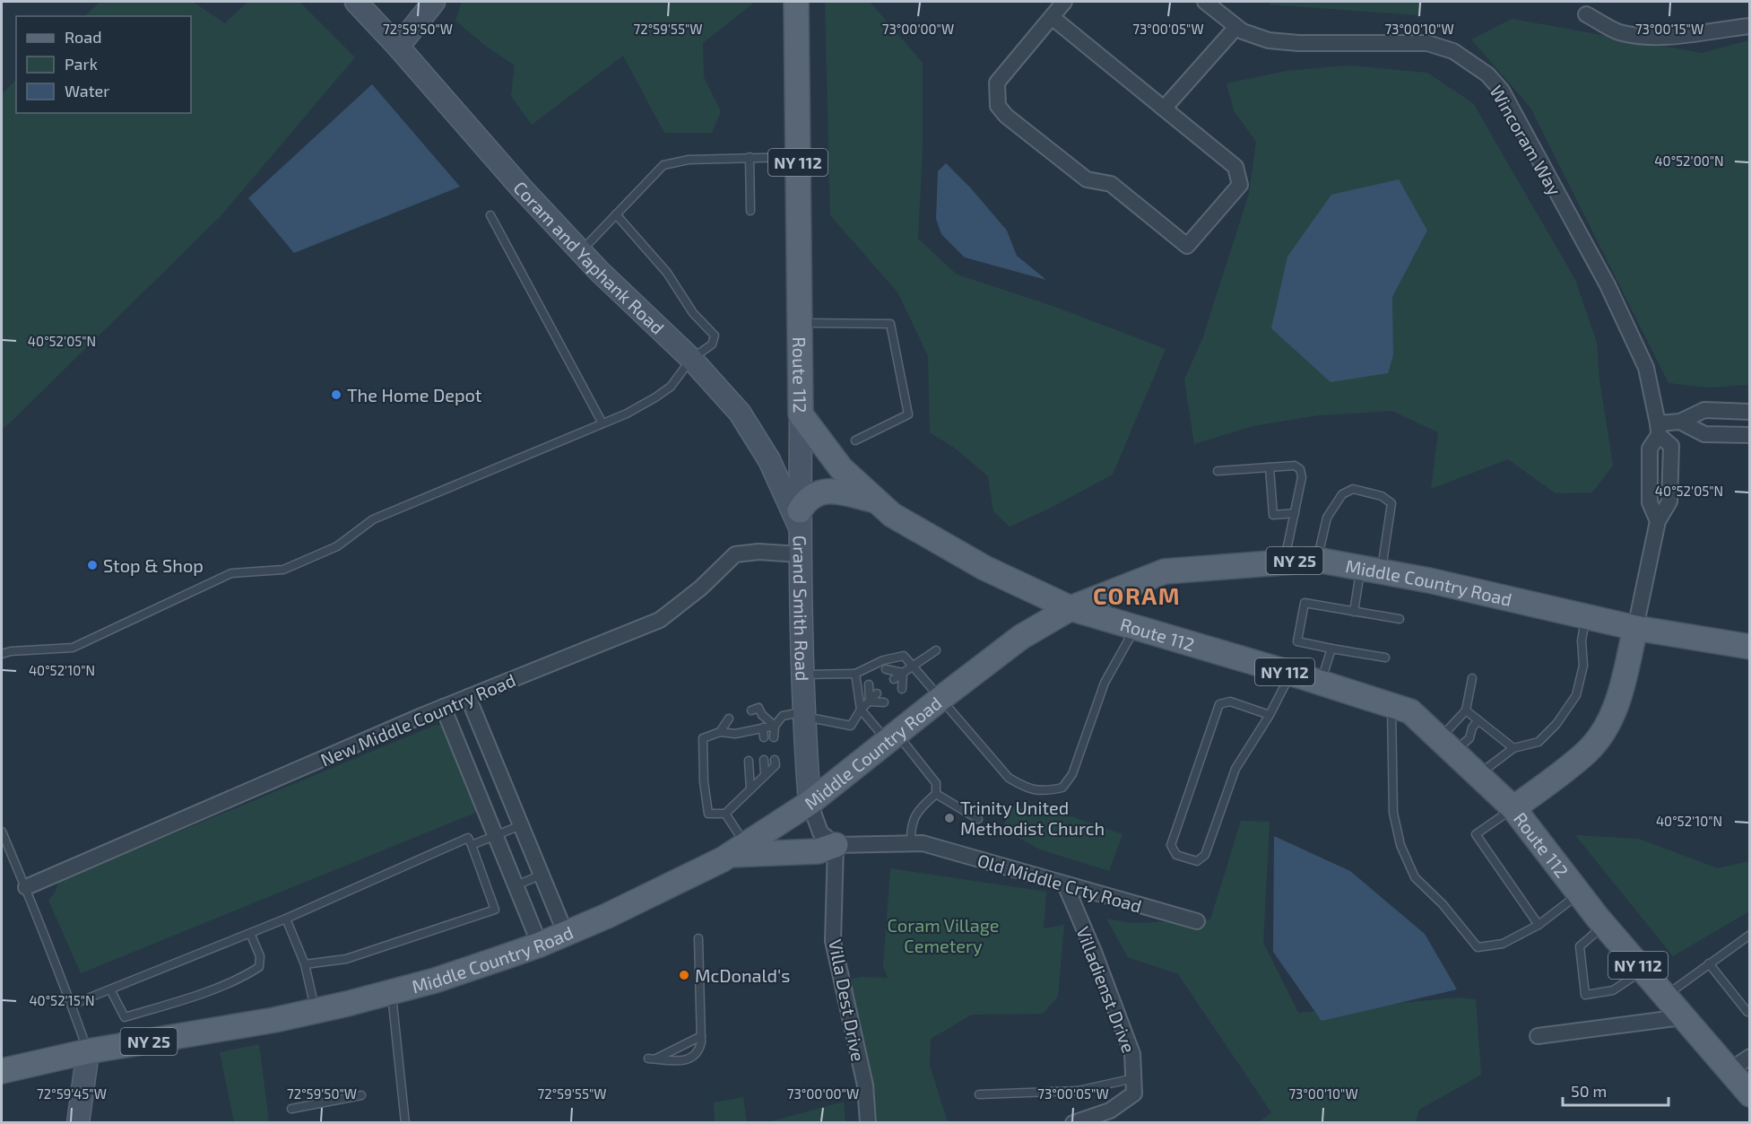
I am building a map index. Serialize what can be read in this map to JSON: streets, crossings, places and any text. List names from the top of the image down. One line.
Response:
{"streets":{"main road":["NY 112","Coram and Yaphank Road","Route 112","NY 25","Middle Country Road","Grand Smith Road"],"street":["Wincoram Way","New Middle Country Road","Old Middle Crty Road","Villadienst Drive","Villa Dest Drive"]},"crossings":[["Wincoram Way","Middle Country Road"],["Coram and Yaphank Road","Grand Smith Road"],["Route 112","Middle Country Road"],["Route 112","Grand Smith Road"],["Middle Country Road","Grand Smith Road"],["Grand Smith Road","New Middle Country Road"],["Old Middle Crty Road","Villadienst Drive"],["Old Middle Crty Road","Villa Dest Drive"]],"districts":["CORAM"],"parks":["Coram Village Cemetery"],"places":["The Home Depot","Stop & Shop","Trinity United Methodist Church","McDonald's"],"legend":["Road","Park","Water"],"scale_bar":"50 m","coordinates":["72°59'50\"W","72°59'55\"W","73°00'00\"W","73°00'05\"W","73°00'10\"W","73°00'15\"W","40°52'00\"N","40°52'05\"N","40°52'10\"N","40°52'15\"N","72°59'45\"W"]}
